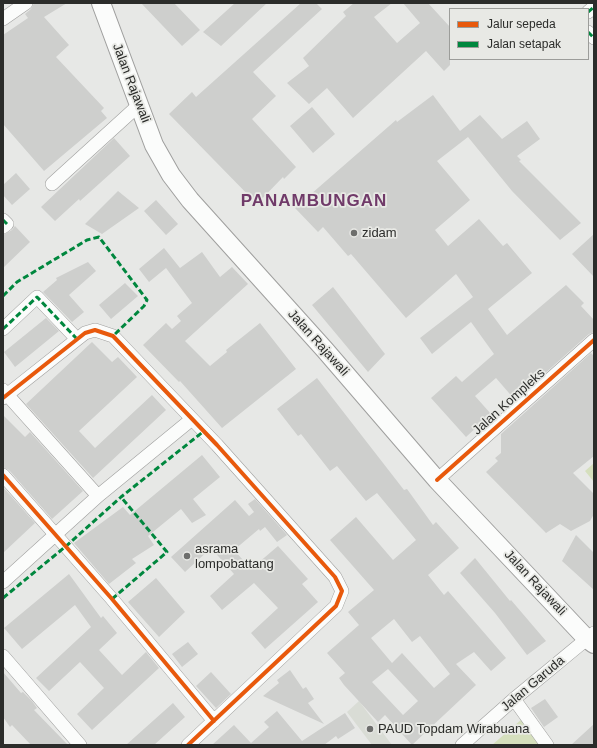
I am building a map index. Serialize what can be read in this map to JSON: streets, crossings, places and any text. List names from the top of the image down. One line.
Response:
{"streets":{"main road":["Jalan Rajawali"],"street":["Jalan Kompleks","Jalan Garuda"]},"crossings":[["Jalan Rajawali","Jalan Kompleks"],["Jalan Rajawali","Jalan Garuda"]],"districts":["PANAMBUNGAN"],"places":["zidam","asrama lompobattang","PAUD Topdam Wirabuana"],"legend":["Jalur sepeda","Jalan setapak"]}
